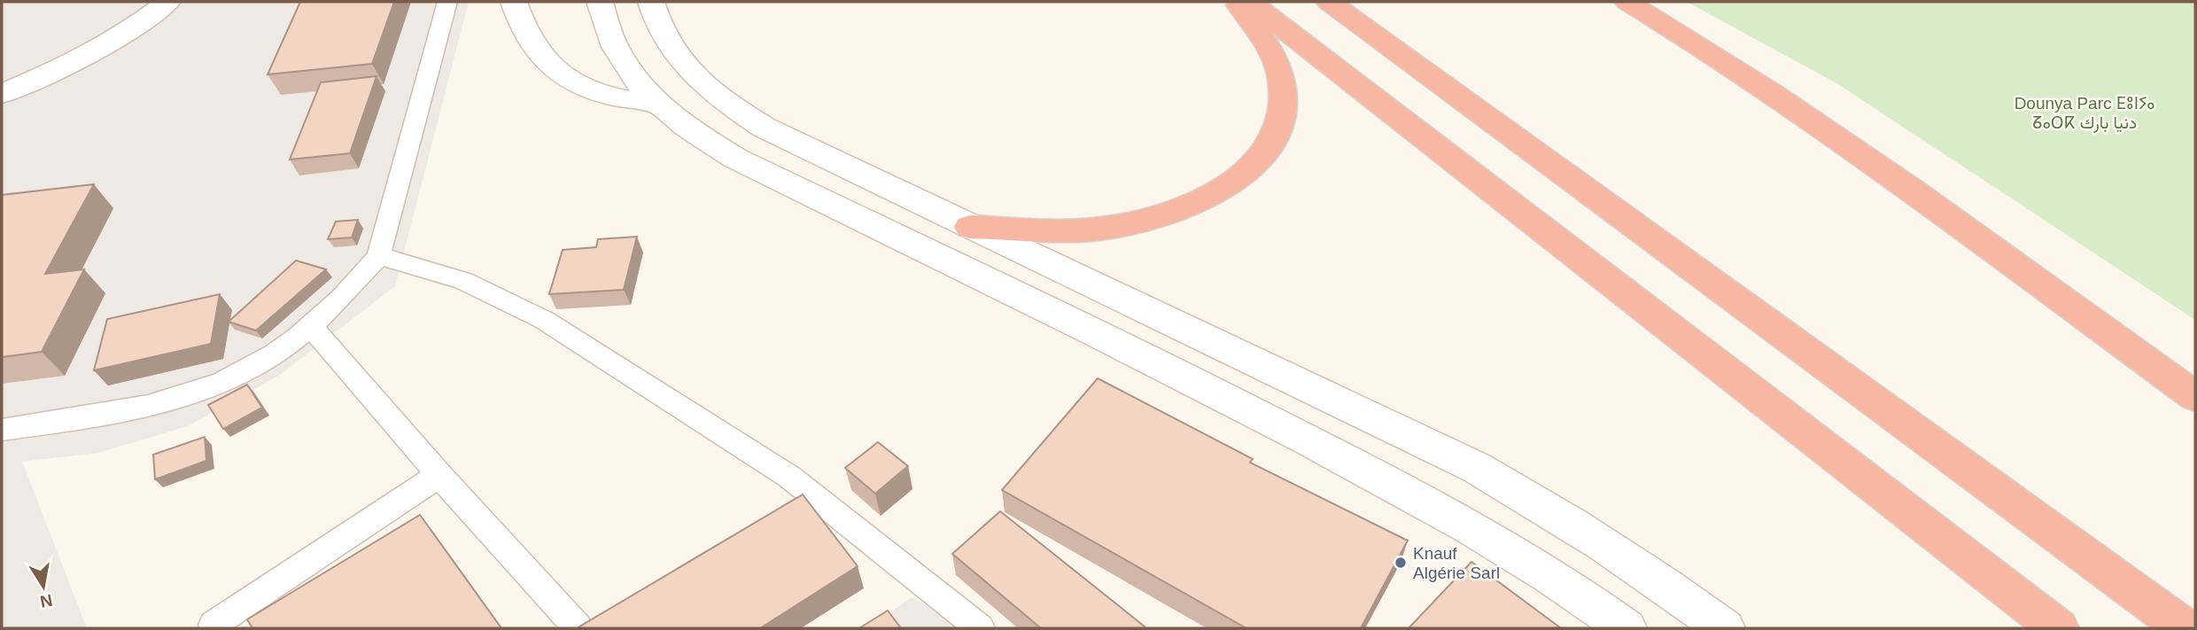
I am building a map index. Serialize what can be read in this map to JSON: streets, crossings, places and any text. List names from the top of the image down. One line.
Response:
{"parks":["Dounya Parc ⴹⵓⵏⵢⴰ ⵒⴰⵔⴽ دنيا بارك"],"places":["Knauf Algérie Sarl"],"north":"bottom"}
